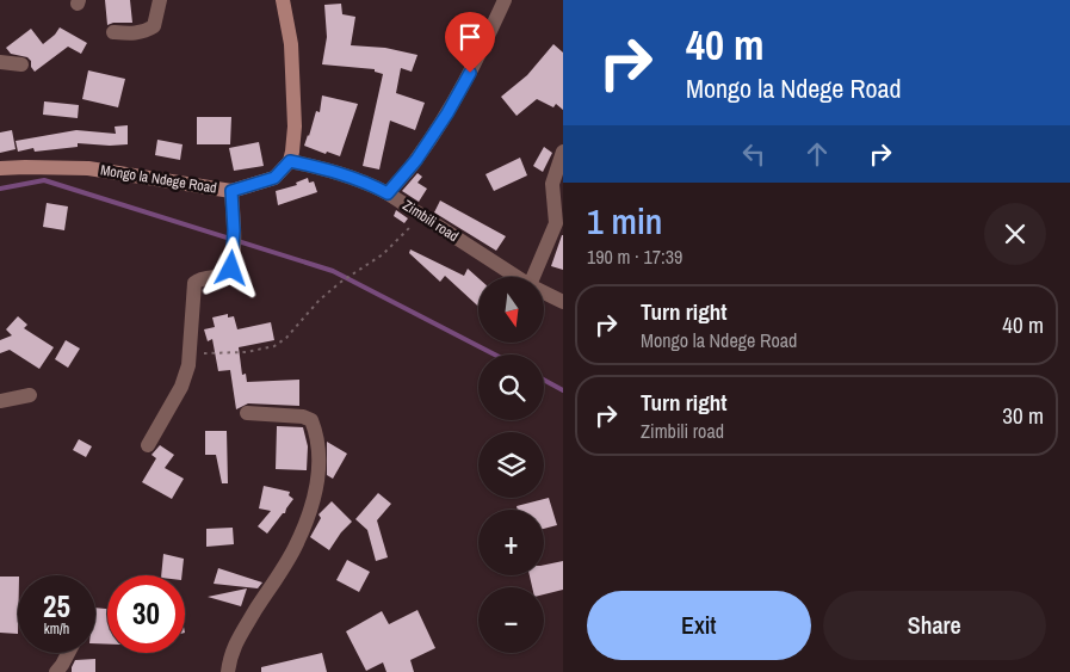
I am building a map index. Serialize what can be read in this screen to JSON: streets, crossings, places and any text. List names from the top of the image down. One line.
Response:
{"streets":{"street":["Mongo la Ndege Road","Zimbili road"]},"crossings":[["Mongo la Ndege Road","Zimbili road"]],"north":"bottom","page":{"turn":["40 m","Mongo la Ndege Road"],"heading":["1 min","190 m · 17:39"],"map_buttons":["+","−"],"list":[{"name":"Turn right","note":"Mongo la Ndege Road","value":"40 m"},{"name":"Turn right","note":"Zimbili road","value":"30 m"}],"speed":"25 km/h","limit":"30","buttons":["Exit","Share"]}}
